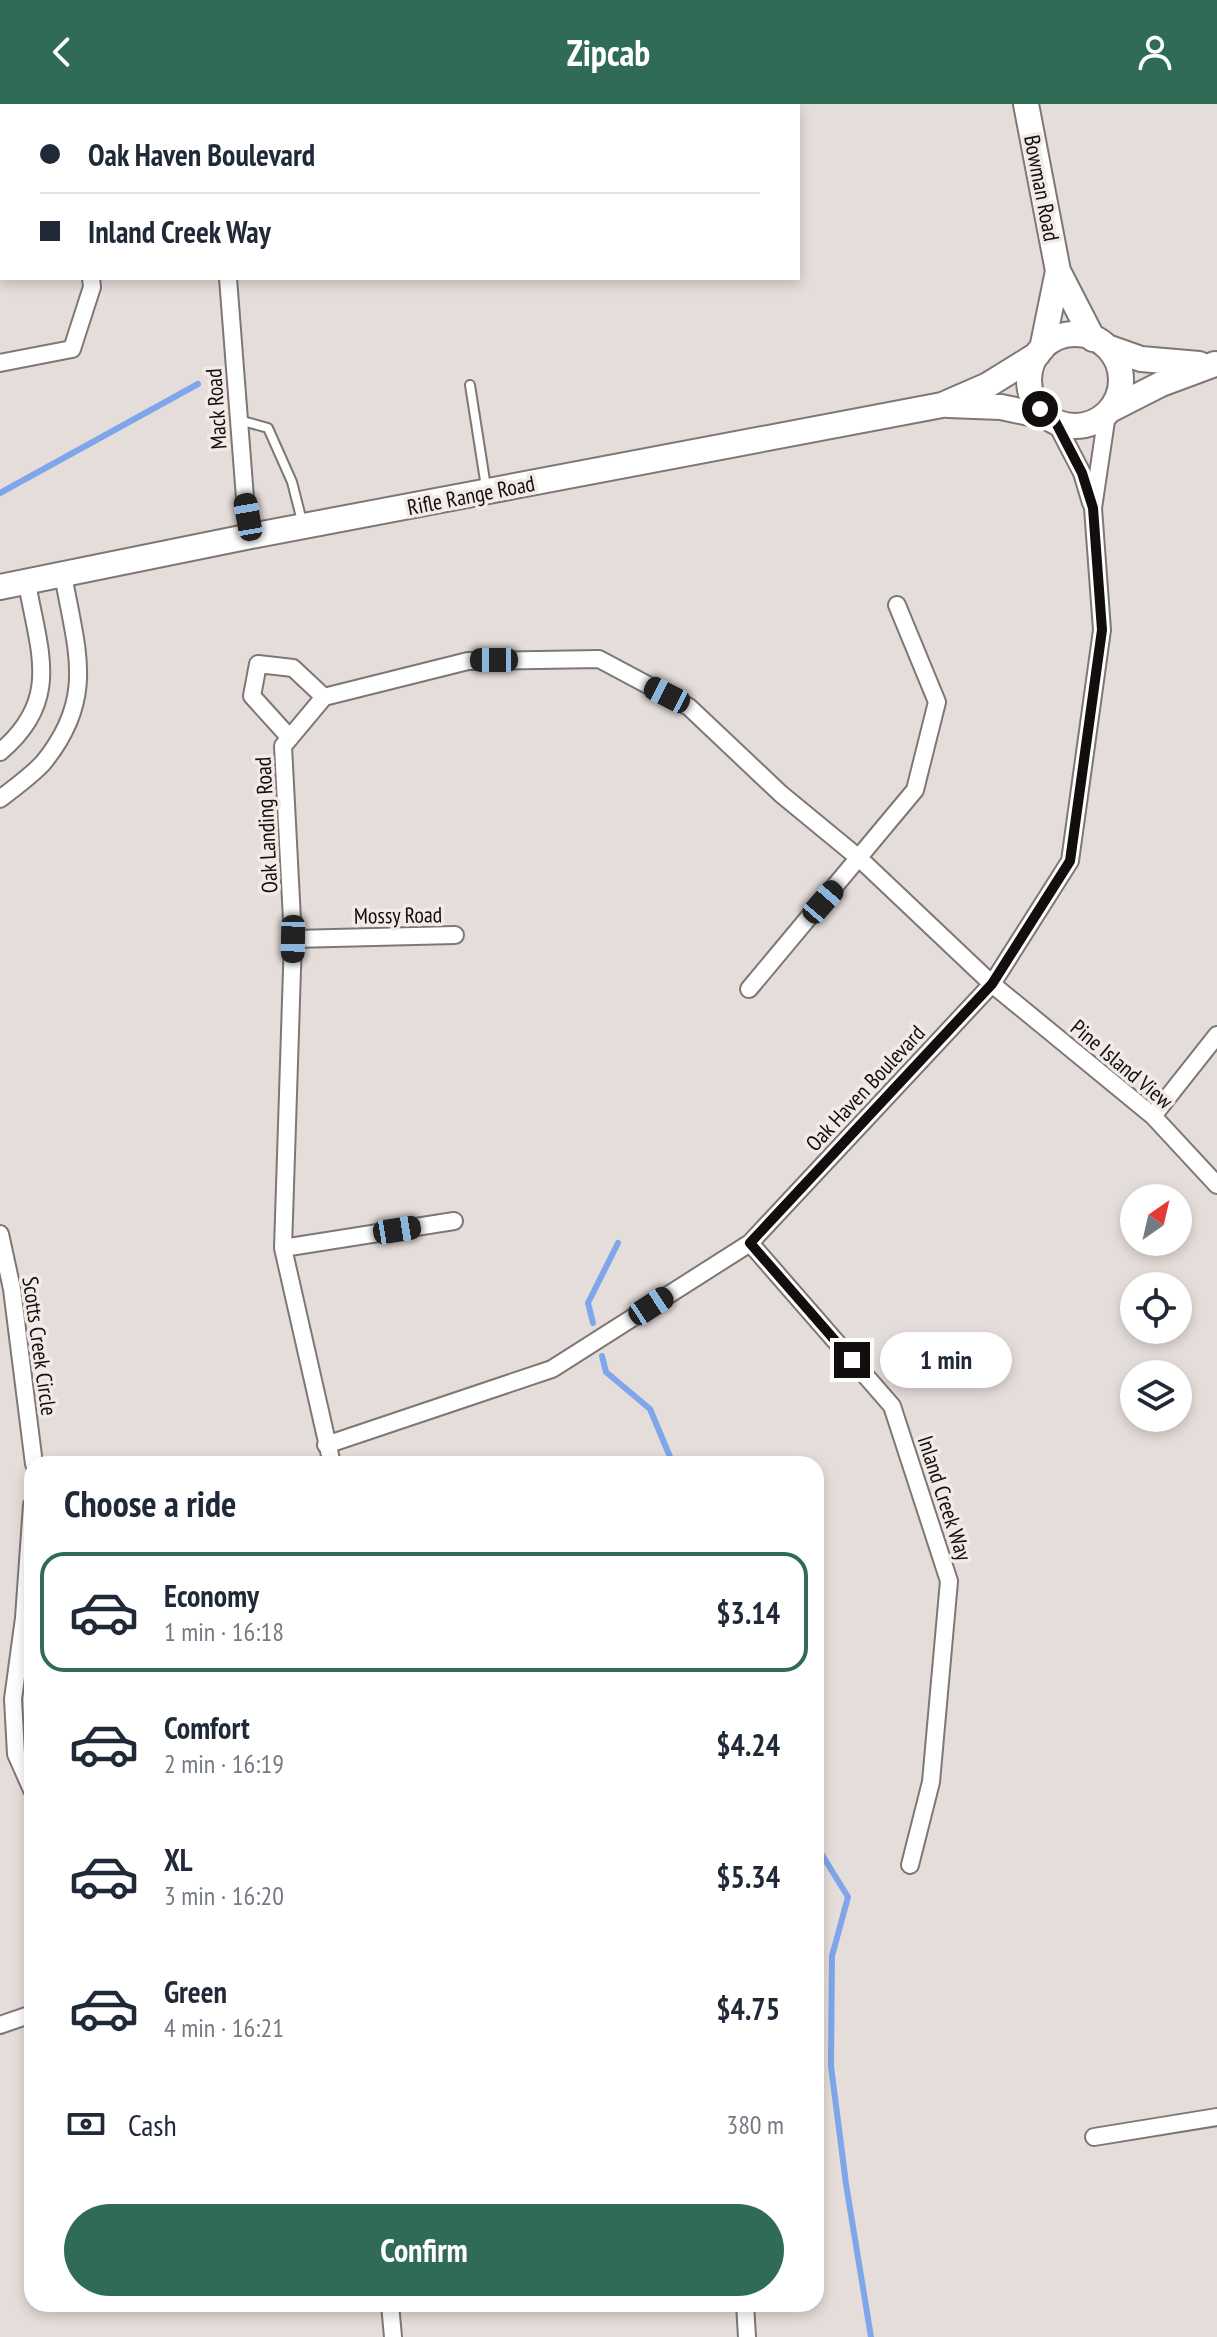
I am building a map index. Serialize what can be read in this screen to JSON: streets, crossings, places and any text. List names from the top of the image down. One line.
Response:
{"streets":{"main road":["Bowman Road","Rifle Range Road"],"street":["Mack Road","Oak Landing Road","Mossy Road","Pine Island View","Oak Haven Boulevard","Scotts Creek Circle","Inland Creek Way"]},"crossings":[["Bowman Road","Rifle Range Road"],["Bowman Road","Oak Haven Boulevard"],["Mack Road","Rifle Range Road"],["Rifle Range Road","Oak Haven Boulevard"],["Oak Landing Road","Mossy Road"],["Oak Landing Road","Oak Haven Boulevard"],["Pine Island View","Oak Haven Boulevard"],["Oak Haven Boulevard","Inland Creek Way"]],"north":"top right","page":{"header":"Zipcab","banner":["Oak Haven Boulevard","Inland Creek Way"],"bubble":"1 min","heading":"Choose a ride","list":[{"name":"Economy","note":"1 min · 16:18","value":"$3.14"},{"name":"Comfort","note":"2 min · 16:19","value":"$4.24"},{"name":"XL","note":"3 min · 16:20","value":"$5.34"},{"name":"Green","note":"4 min · 16:21","value":"$4.75"}],"pay":["Cash","380 m"],"buttons":"Confirm"}}
